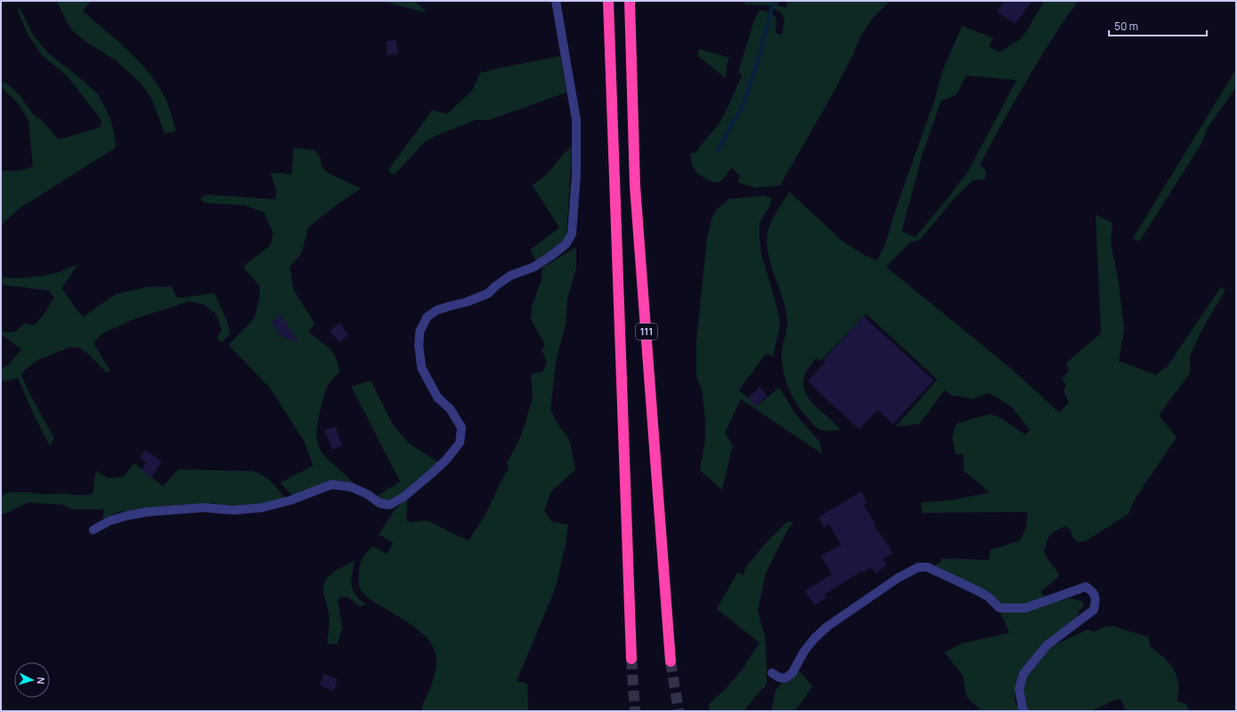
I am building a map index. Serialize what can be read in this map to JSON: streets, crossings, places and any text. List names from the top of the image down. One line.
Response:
{"streets":{"highway":["111"]},"scale_bar":"50 m","north":"right"}
